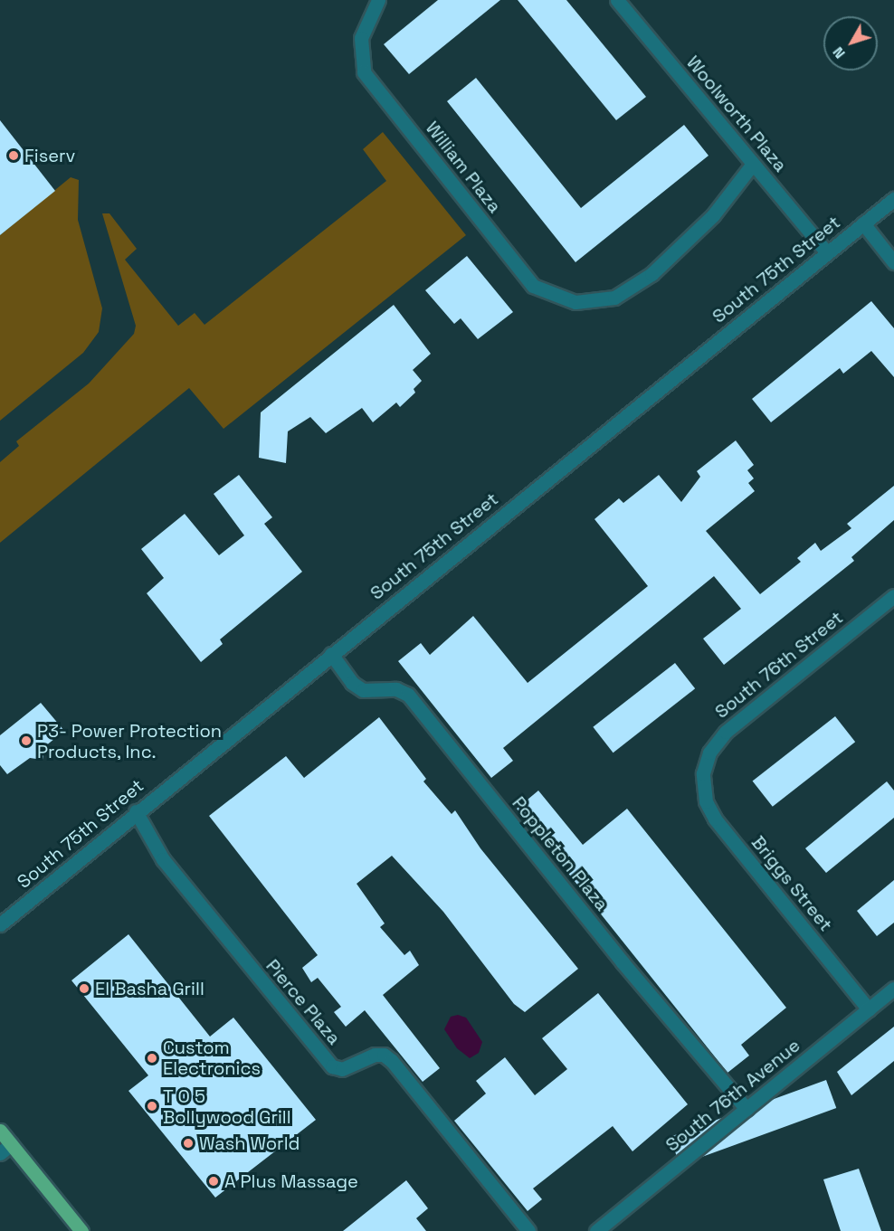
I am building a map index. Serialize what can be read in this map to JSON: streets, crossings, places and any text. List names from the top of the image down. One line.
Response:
{"streets":{"street":["Woolworth Plaza","William Plaza","South 75th Street","South 76th Street","Poppleton Plaza","Briggs Street","Pierce Plaza","South 76th Avenue"]},"crossings":[["Woolworth Plaza","William Plaza"],["Woolworth Plaza","South 75th Street"],["South 75th Street","Poppleton Plaza"],["South 75th Street","Pierce Plaza"],["South 76th Street","Briggs Street"],["Poppleton Plaza","South 76th Avenue"],["Briggs Street","South 76th Avenue"]],"places":["Fiserv","P3- Power Protection Products, Inc.","El Basha Grill","Custom Electronics","T O 5 Bollywood Grill","Wash World","A Plus Massage"],"north":"bottom left"}
